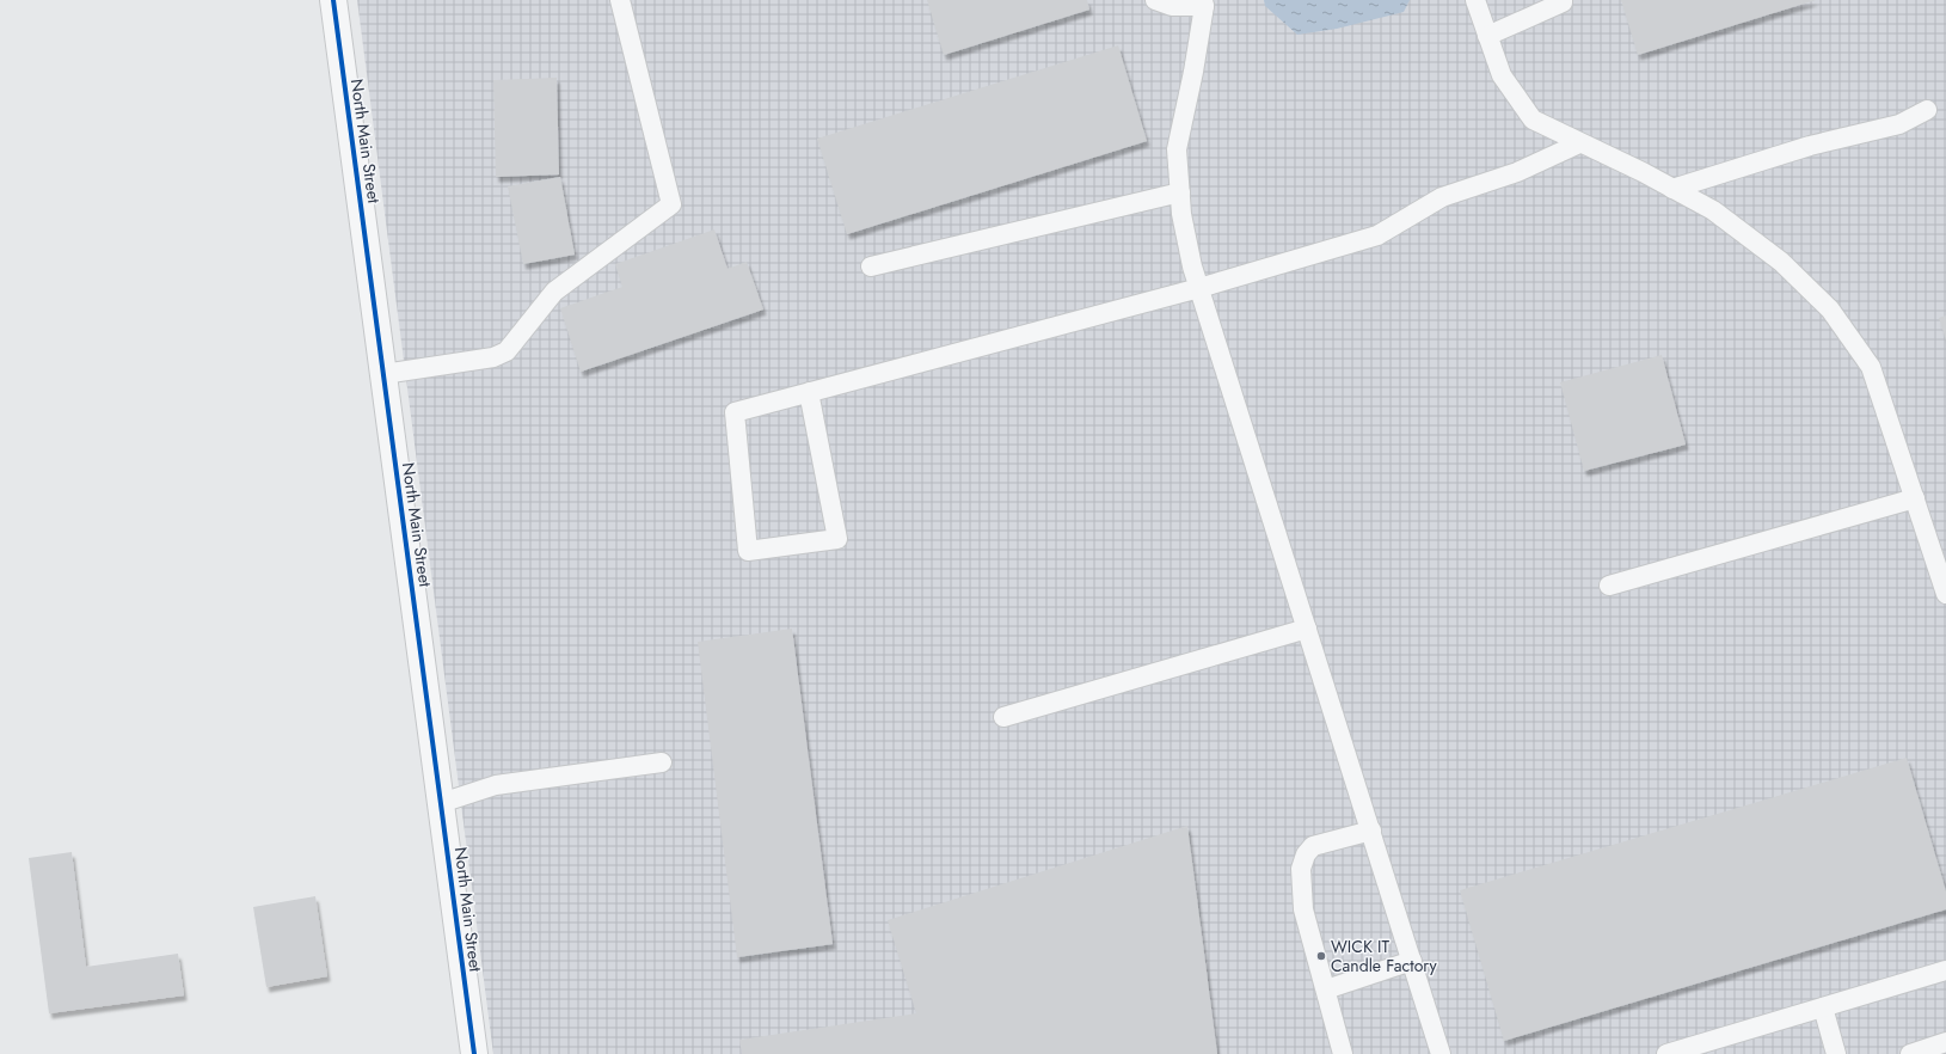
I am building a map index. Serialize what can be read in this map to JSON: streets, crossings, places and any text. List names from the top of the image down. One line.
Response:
{"streets":{"street":["North Main Street"]},"places":["WICK IT Candle Factory"]}
